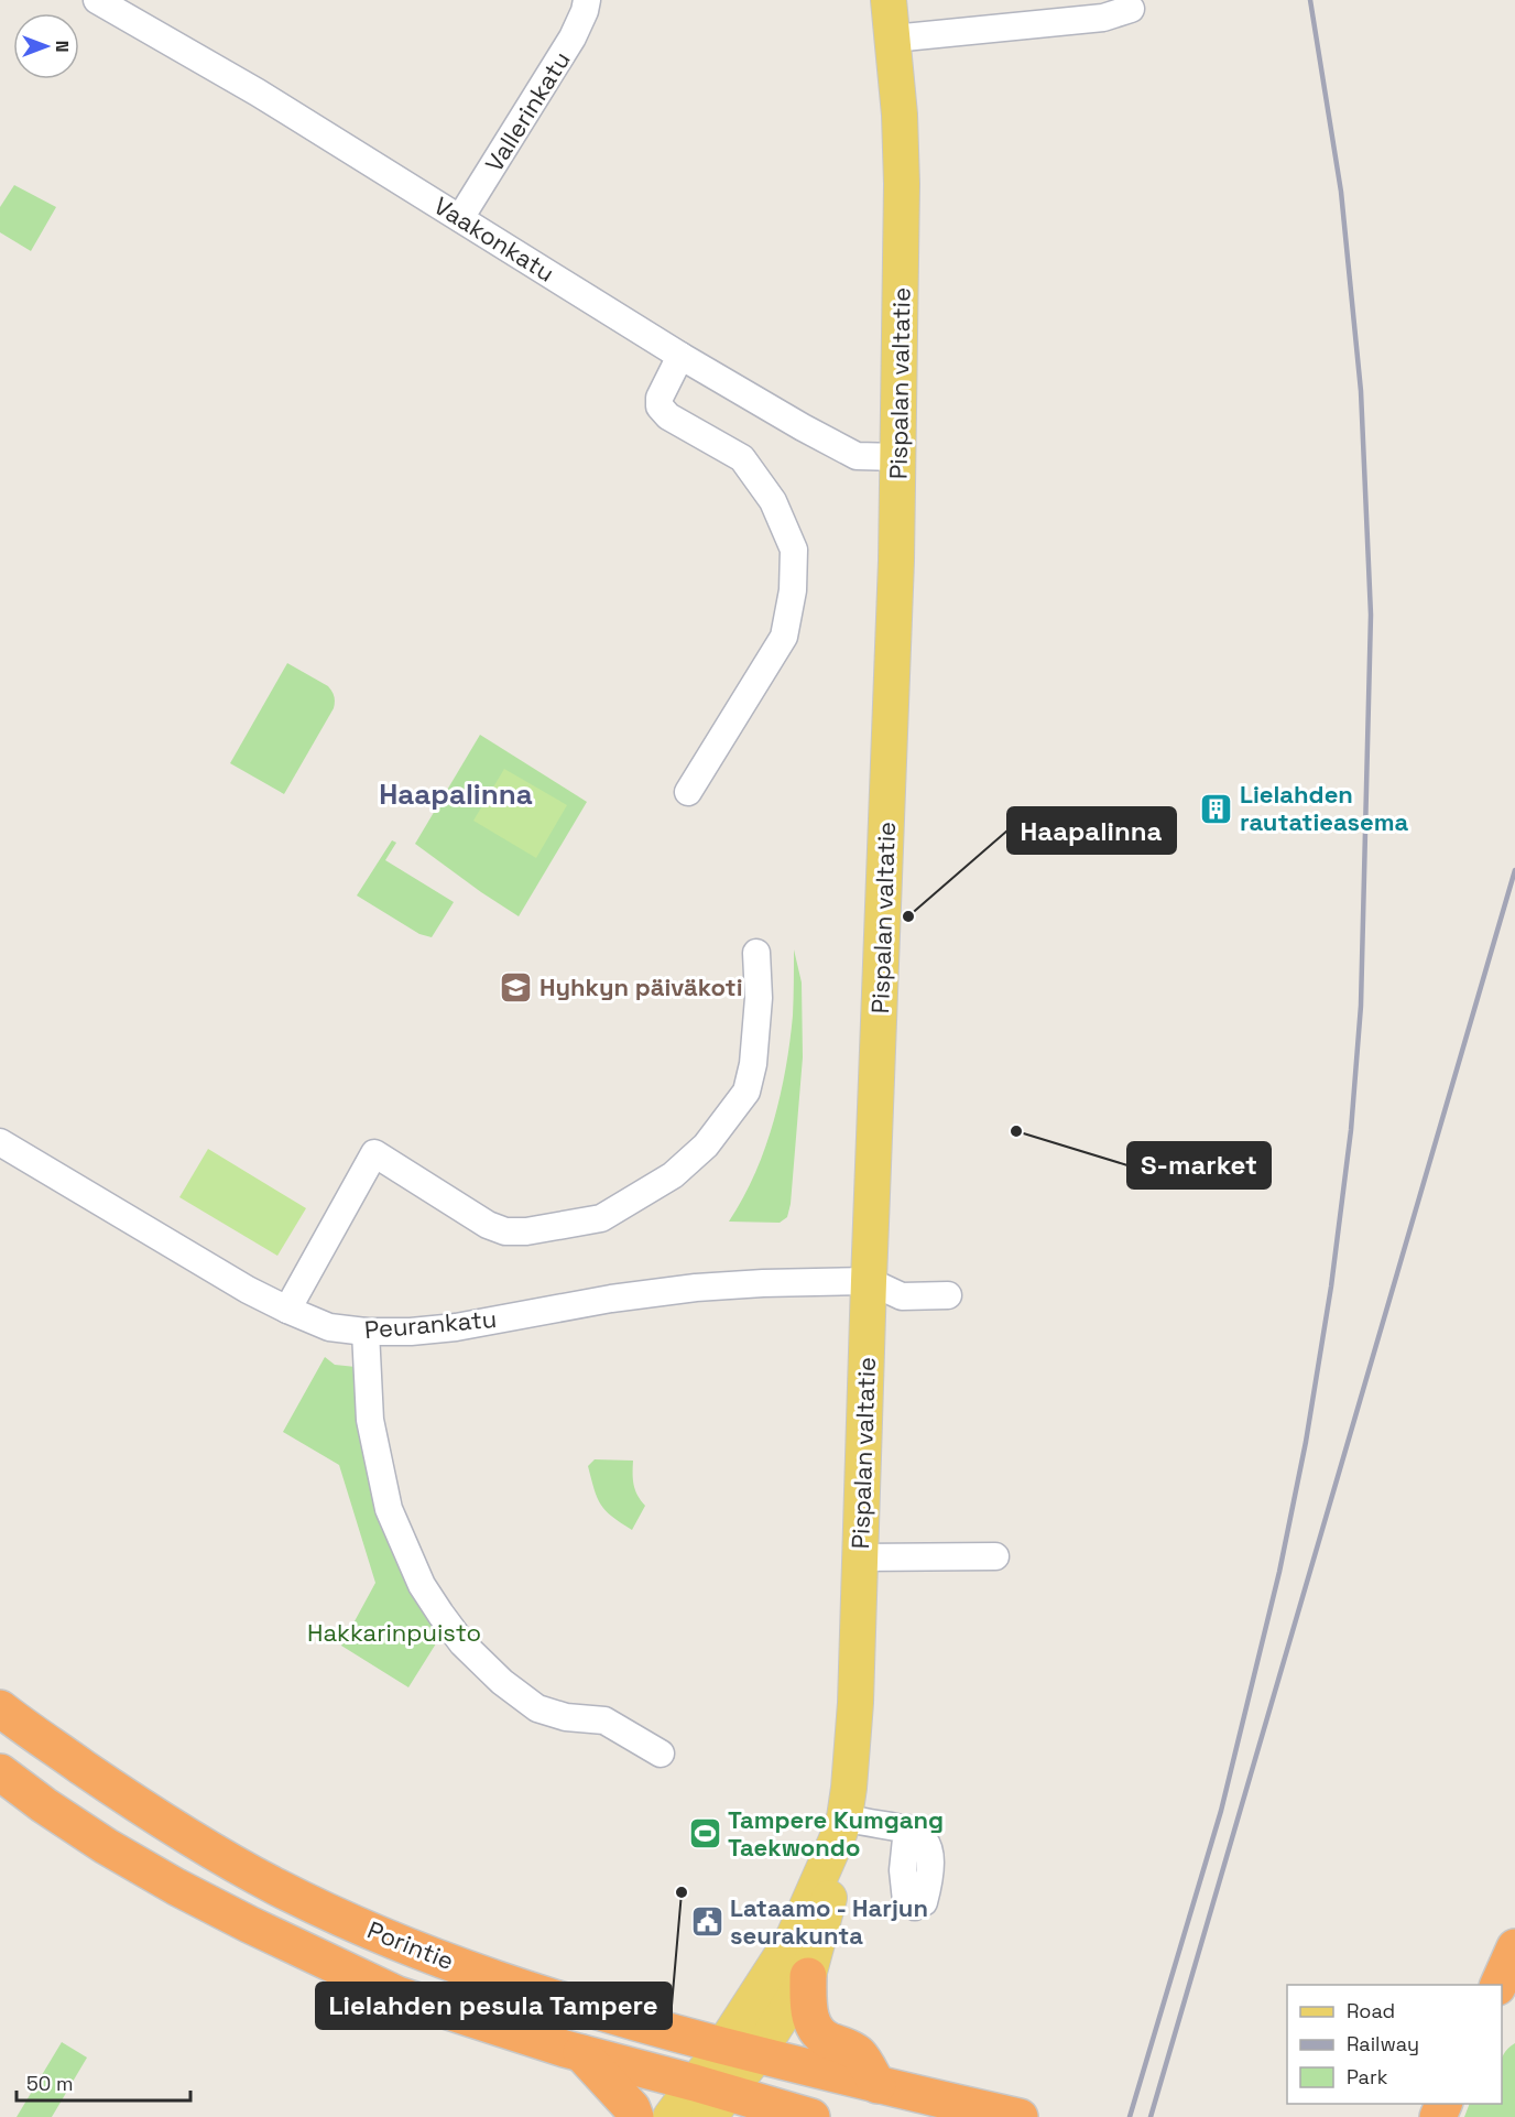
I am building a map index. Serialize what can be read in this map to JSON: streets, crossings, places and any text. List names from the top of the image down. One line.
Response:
{"streets":{"highway":["Porintie"],"main road":["Pispalan valtatie"],"street":["Vallerinkatu","Vaakonkatu","Peurankatu"]},"crossings":[["Vallerinkatu","Vaakonkatu"],["Vaakonkatu","Pispalan valtatie"],["Pispalan valtatie","Peurankatu"],["Pispalan valtatie","Porintie"]],"districts":["Haapalinna"],"parks":["Hakkarinpuisto"],"places":{"building":["Lielahden rautatieasema"],"other":["Haapalinna","S-market","Lielahden pesula Tampere"],"school or university":["Hyhkyn päiväkoti"],"sports":["Tampere Kumgang Taekwondo"],"public building":["Lataamo - Harjun seurakunta"]},"legend":["Road","Railway","Park"],"scale_bar":"50 m","north":"right"}
